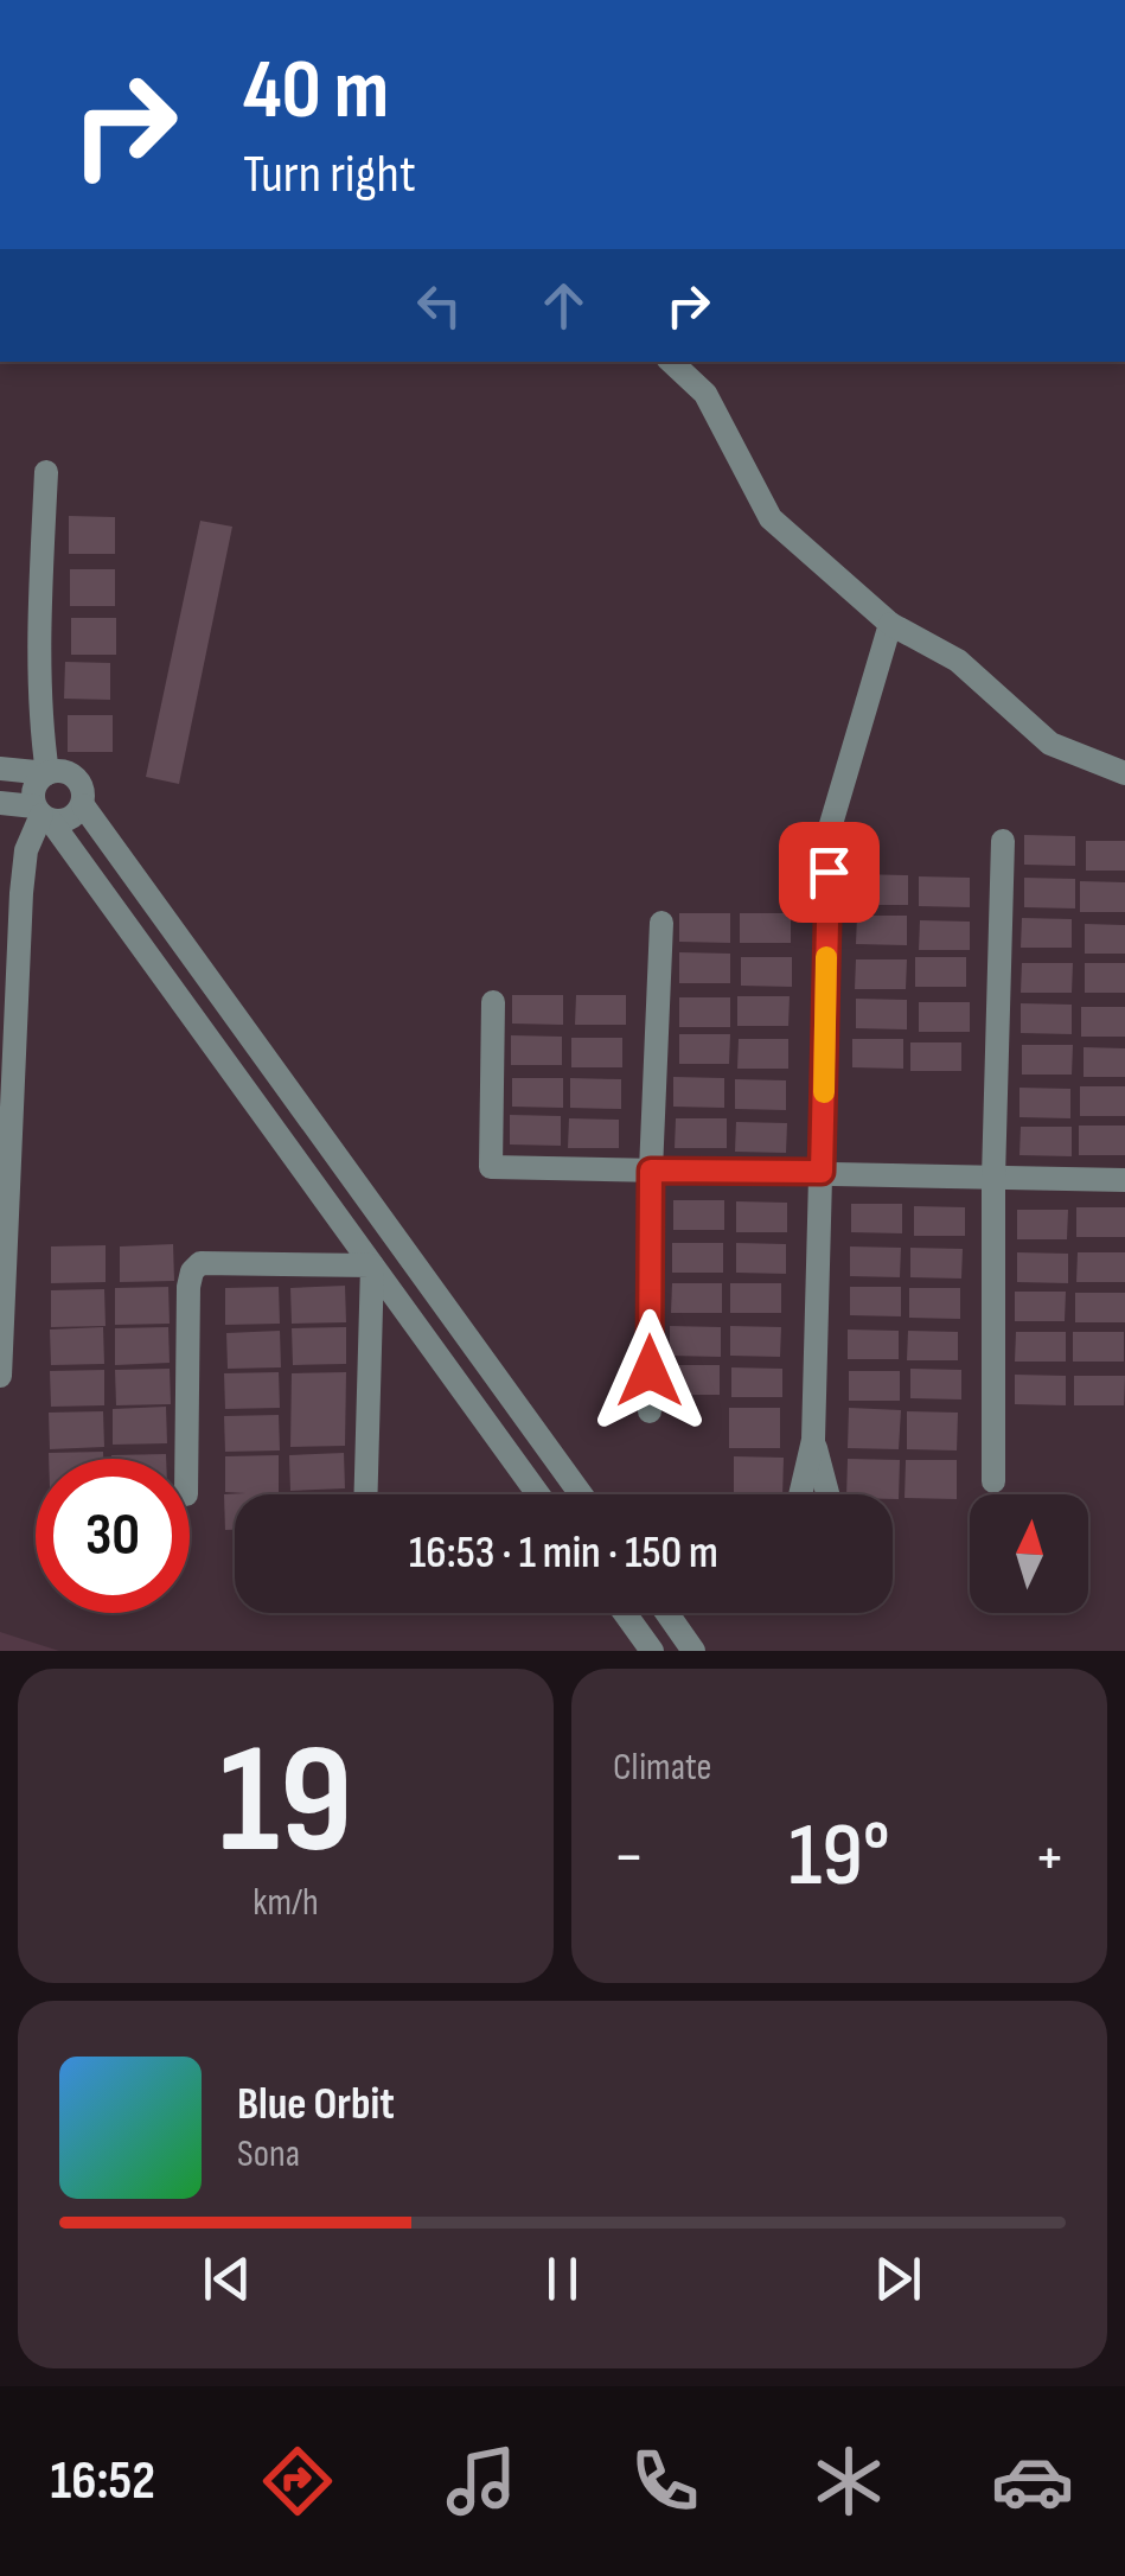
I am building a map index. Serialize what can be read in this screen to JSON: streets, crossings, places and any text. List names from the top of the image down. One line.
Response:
{"north":"top","page":{"turn":["40 m","Turn right"],"limit":"30","trip":"16:53 · 1 min · 150 m","tile":[["19","km/h"],"Climate"],"heat":["−","19°","+"],"song":["Blue Orbit","Sona"],"tabs":"16:52"}}
